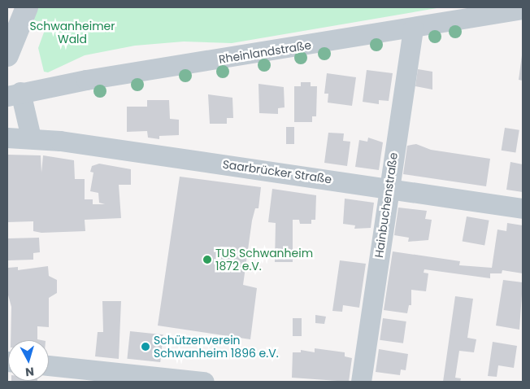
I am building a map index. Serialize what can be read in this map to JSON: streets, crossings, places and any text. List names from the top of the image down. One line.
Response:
{"streets":{"street":["Rheinlandstraße","Saarbrücker Straße","Hainbuchenstraße"]},"crossings":[["Rheinlandstraße","Hainbuchenstraße"],["Saarbrücker Straße","Hainbuchenstraße"]],"parks":["Schwanheimer Wald"],"places":["TUS Schwanheim 1872 e.V.","Schützenverein Schwanheim 1896 e.V."],"north":"bottom"}
